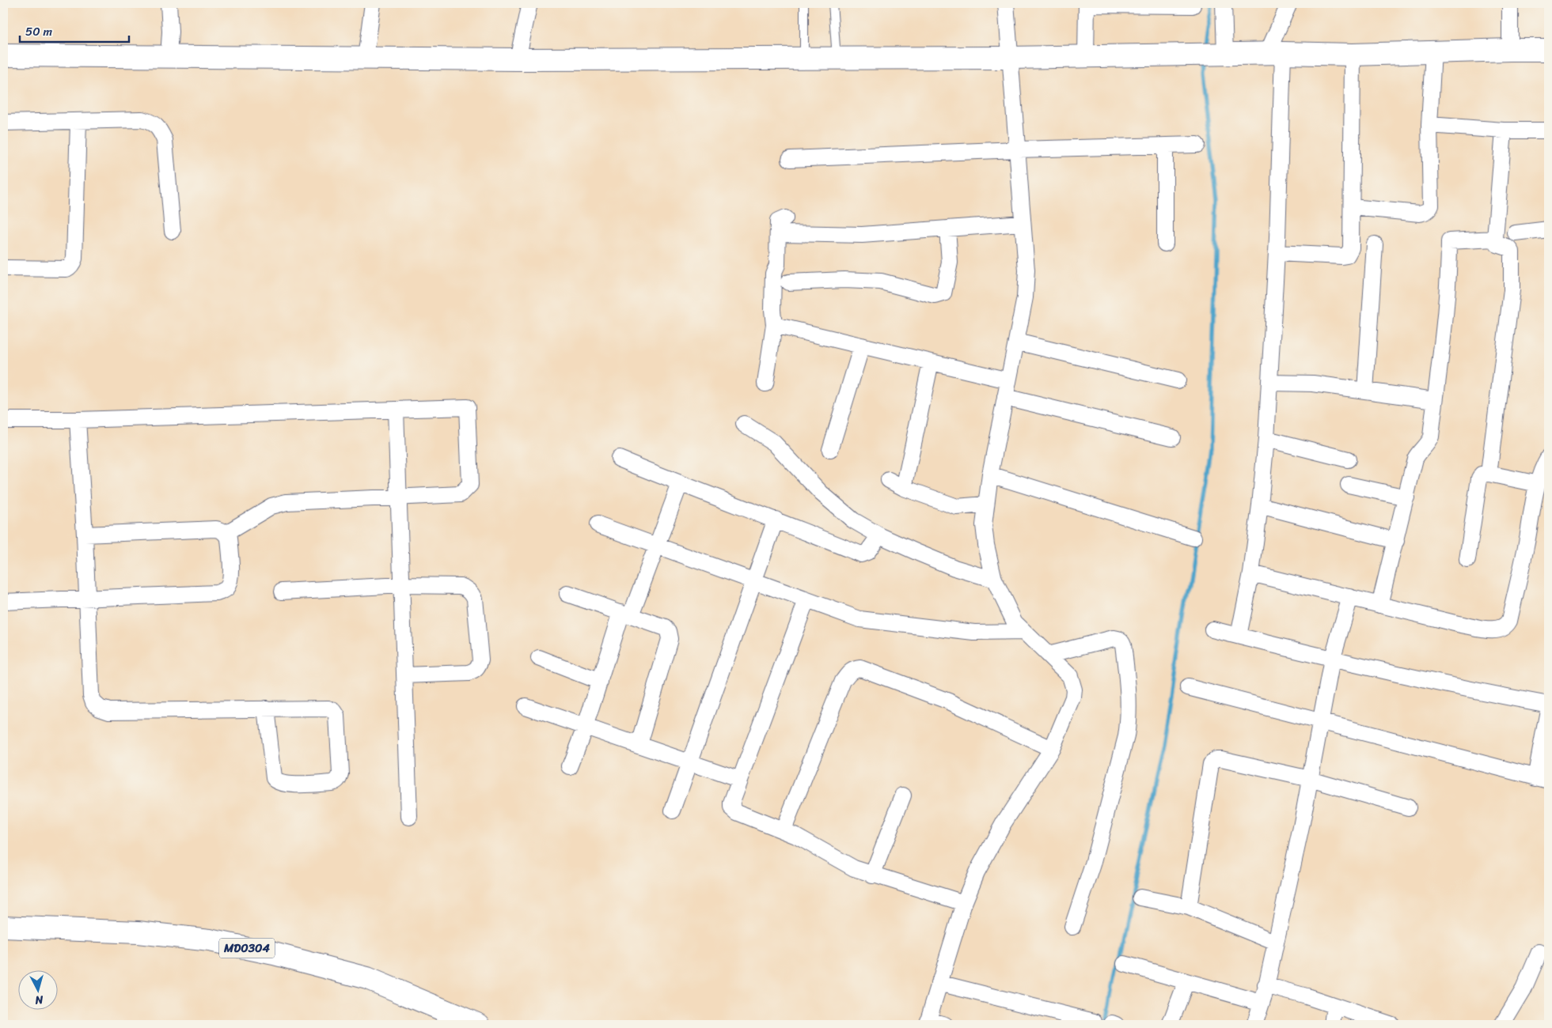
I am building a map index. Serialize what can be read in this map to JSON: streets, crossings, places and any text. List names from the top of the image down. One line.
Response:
{"streets":{"street":["MD0304"]},"scale_bar":"50 m","north":"bottom"}
